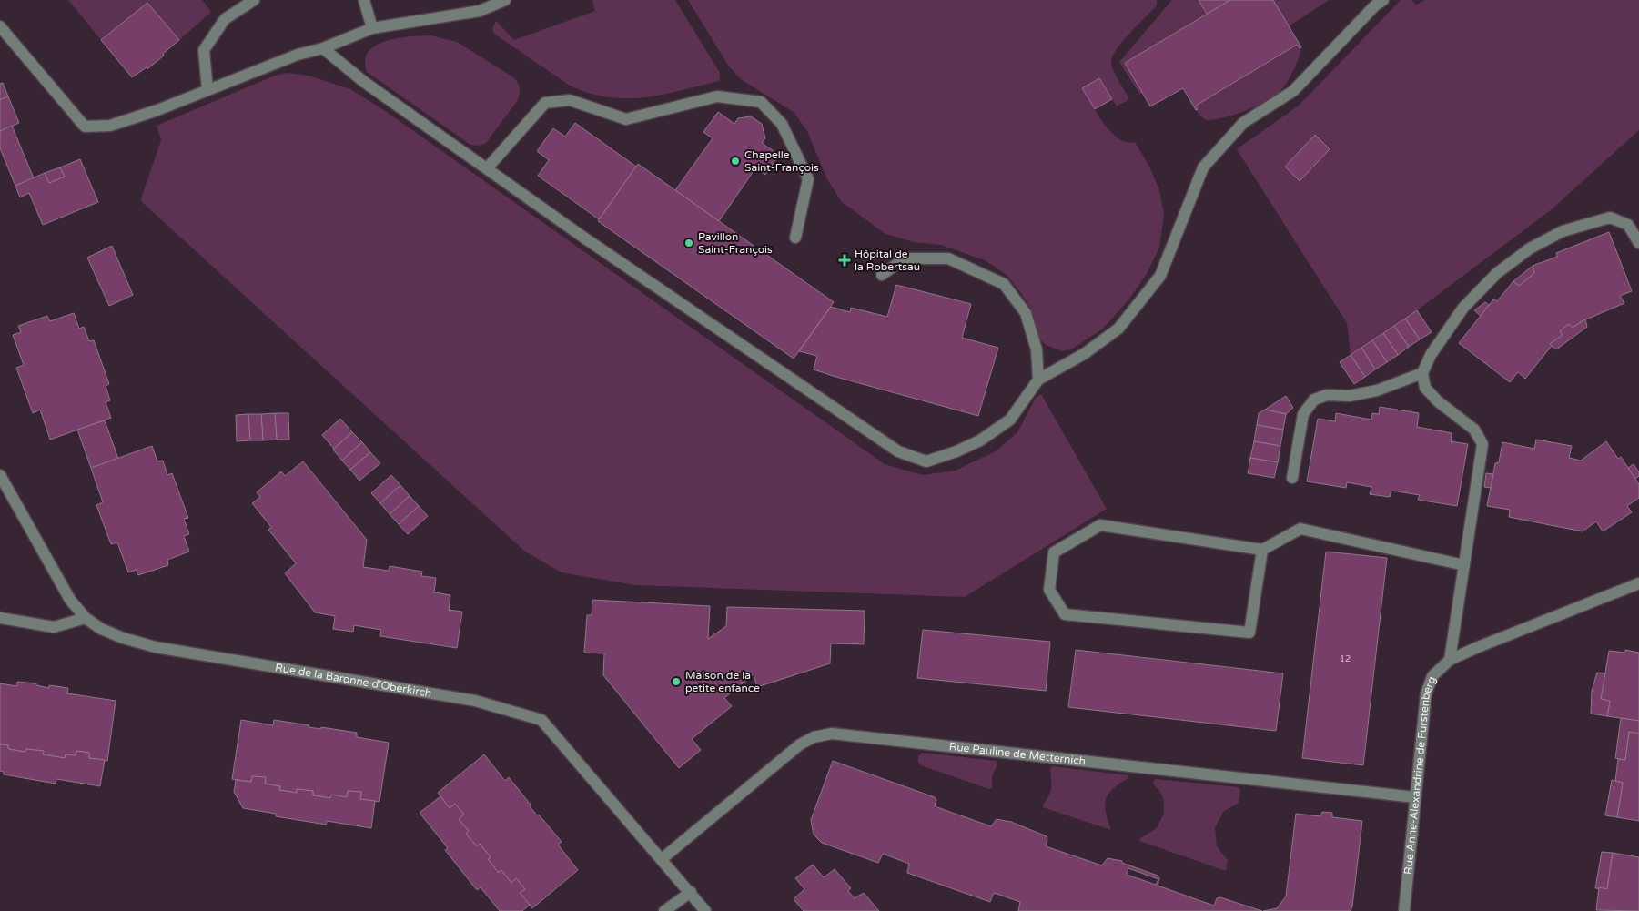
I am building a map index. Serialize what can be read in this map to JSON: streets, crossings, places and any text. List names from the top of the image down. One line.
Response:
{"streets":{"street":["Rue de la Baronne d'Oberkirch","Rue Pauline de Metternich","Rue Anne-Alexandrine de Furstenberg"]},"crossings":[["Rue de la Baronne d'Oberkirch","Rue Pauline de Metternich"],["Rue Pauline de Metternich","Rue Anne-Alexandrine de Furstenberg"]],"places":{"other":["Chapelle Saint-François","Pavillon Saint-François","Maison de la petite enfance"],"health":["Hôpital de la Robertsau"]},"house_numbers":["12"]}
